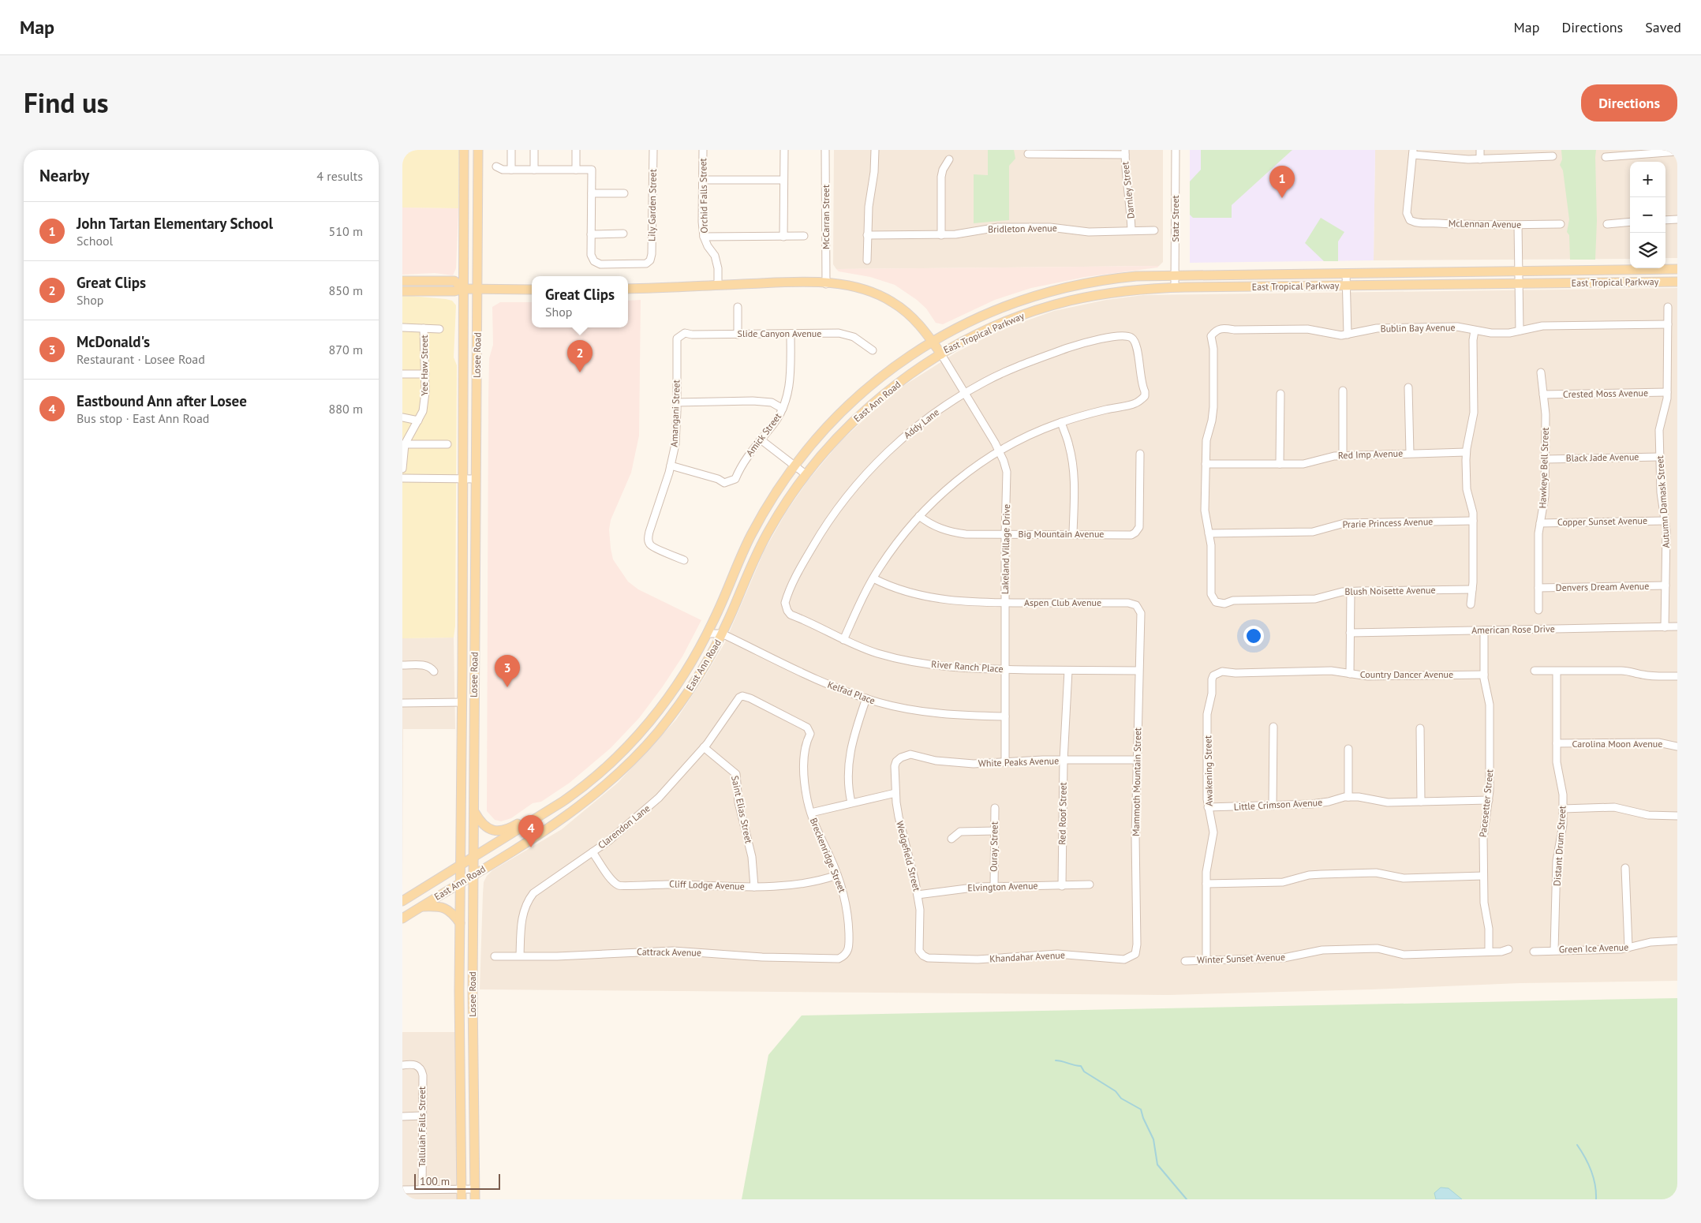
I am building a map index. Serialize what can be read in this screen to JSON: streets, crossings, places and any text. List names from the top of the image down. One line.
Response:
{"streets":{"main road":["East Tropical Parkway","Losee Road","East Ann Road"],"street":["Darnley Street","Orchid Falls Street","Lily Garden Street","McCarran Street","Statz Street","McLennan Avenue","Bridleton Avenue","Bublin Bay Avenue","Slide Canyon Avenue","Yee Haw Street","Crested Moss Avenue","Amangani Street","Addy Lane","Amick Street","Red Imp Avenue","Black Jade Avenue","Hawkeye Bell Street","Autumn Damask Street","Copper Sunset Avenue","Prarie Princess Avenue","Big Mountain Avenue","Lakeland Village Drive","Denvers Dream Avenue","Blush Noisette Avenue","Aspen Club Avenue","American Rose Drive","River Ranch Place","Country Dancer Avenue","Kelfad Place","Carolina Moon Avenue","White Peaks Avenue","Awakening Street","Mammoth Mountain Street","Pacesetter Street","Little Crimson Avenue","Saint Elias Street","Red Roof Street","Clarendon Lane","Distant Drum Street","Ouray Street","Breckenridge Street","Wedgefield Street","Cliff Lodge Avenue","Elvington Avenue","Green Ice Avenue","Cattrack Avenue","Khandahar Avenue","Winter Sunset Avenue","Tallulah Falls Street"]},"crossings":[["Darnley Street","Bridleton Avenue"],["Orchid Falls Street","East Tropical Parkway"],["McCarran Street","East Tropical Parkway"],["Statz Street","East Tropical Parkway"],["East Tropical Parkway","East Ann Road"],["East Tropical Parkway","Lakeland Village Drive"],["Bublin Bay Avenue","Red Imp Avenue"],["Bublin Bay Avenue","Autumn Damask Street"],["Slide Canyon Avenue","Amangani Street"],["Slide Canyon Avenue","Amick Street"],["Losee Road","East Ann Road"],["Crested Moss Avenue","Hawkeye Bell Street"],["Crested Moss Avenue","Autumn Damask Street"],["East Ann Road","Lakeland Village Drive"],["East Ann Road","Kelfad Place"],["Amangani Street","Amick Street"],["Addy Lane","Lakeland Village Drive"],["Addy Lane","River Ranch Place"],["Black Jade Avenue","Hawkeye Bell Street"],["Black Jade Avenue","Autumn Damask Street"],["Hawkeye Bell Street","Copper Sunset Avenue"],["Hawkeye Bell Street","Denvers Dream Avenue"],["Autumn Damask Street","Copper Sunset Avenue"],["Autumn Damask Street","Denvers Dream Avenue"],["Autumn Damask Street","American Rose Drive"],["Prarie Princess Avenue","Blush Noisette Avenue"],["Big Mountain Avenue","Lakeland Village Drive"],["Lakeland Village Drive","Aspen Club Avenue"],["Lakeland Village Drive","River Ranch Place"],["Lakeland Village Drive","Kelfad Place"],["Lakeland Village Drive","White Peaks Avenue"],["Aspen Club Avenue","Mammoth Mountain Street"],["American Rose Drive","Pacesetter Street"],["River Ranch Place","Mammoth Mountain Street"],["River Ranch Place","Red Roof Street"],["Country Dancer Avenue","Awakening Street"],["Country Dancer Avenue","Pacesetter Street"],["Carolina Moon Avenue","Distant Drum Street"],["White Peaks Avenue","Mammoth Mountain Street"],["White Peaks Avenue","Red Roof Street"],["White Peaks Avenue","Wedgefield Street"],["Awakening Street","Little Crimson Avenue"],["Awakening Street","Winter Sunset Avenue"],["Mammoth Mountain Street","Khandahar Avenue"],["Pacesetter Street","Little Crimson Avenue"],["Pacesetter Street","Winter Sunset Avenue"],["Saint Elias Street","Clarendon Lane"],["Saint Elias Street","Cliff Lodge Avenue"],["Red Roof Street","Elvington Avenue"],["Clarendon Lane","Breckenridge Street"],["Clarendon Lane","Cliff Lodge Avenue"],["Clarendon Lane","Cattrack Avenue"],["Distant Drum Street","Green Ice Avenue"],["Ouray Street","Elvington Avenue"],["Breckenridge Street","Cliff Lodge Avenue"],["Breckenridge Street","Cattrack Avenue"],["Wedgefield Street","Elvington Avenue"],["Wedgefield Street","Khandahar Avenue"]],"scale_bar":"100 m","page":{"header":"Map","nav":["Map","Directions","Saved"],"title":"Find us","buttons":"Directions","heading":["Nearby","4 results"],"map_buttons":["+","−"],"pins":["1","2","3","4"],"list":[{"mark":"1","name":"John Tartan Elementary School","note":"School","value":"510 m"},{"mark":"2","name":"Great Clips","note":"Shop","value":"850 m"},{"mark":"3","name":"McDonald's","note":"Restaurant · Losee Road","value":"870 m"},{"mark":"4","name":"Eastbound Ann after Losee","note":"Bus stop · East Ann Road","value":"880 m"}],"popup":["Great Clips","Shop"],"scale":"100 m"}}
